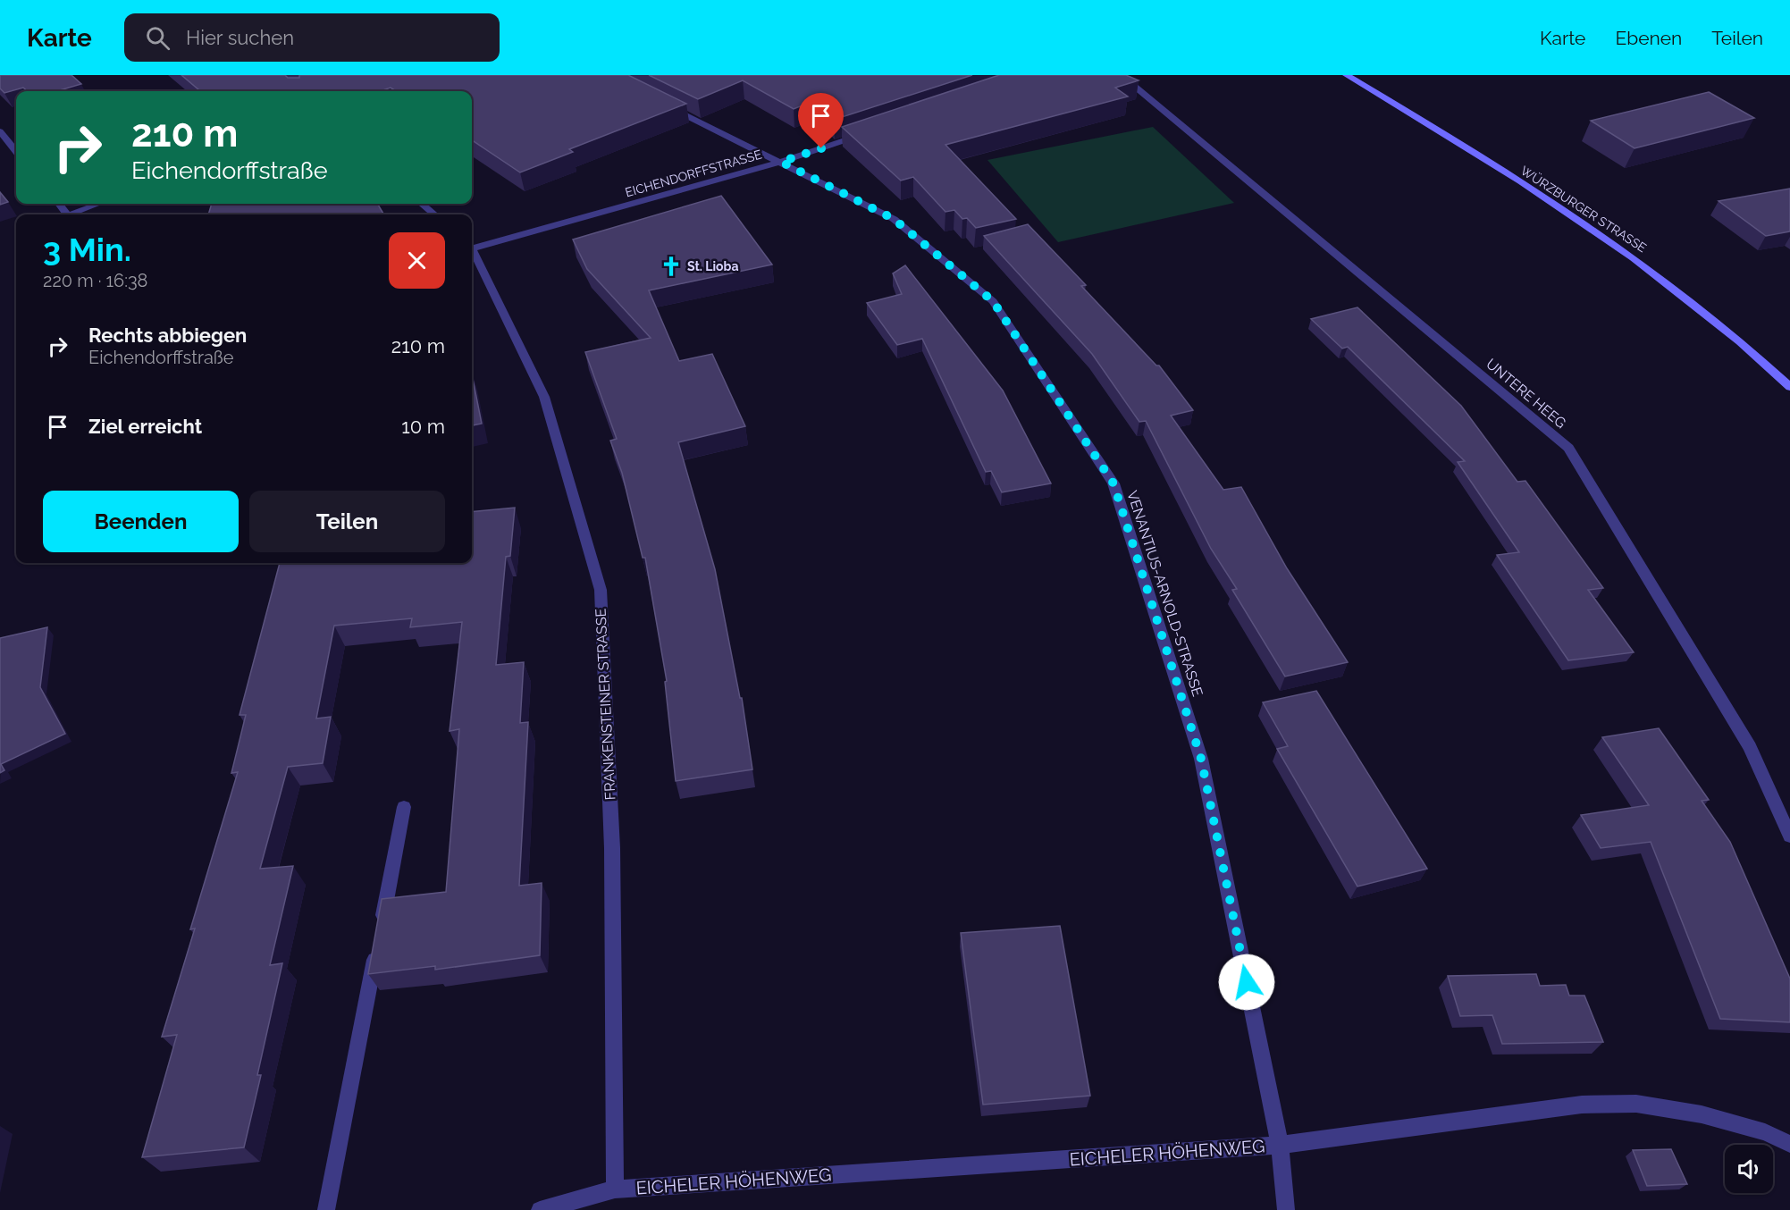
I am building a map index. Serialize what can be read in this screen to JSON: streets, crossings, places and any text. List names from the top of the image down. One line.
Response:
{"streets":{"main road":["WÜRZBURGER STRASSE"],"street":["EICHENDORFFSTRASSE","UNTERE HEEG","VENANTIUS-ARNOLD-STRASSE","FRANKENSTEINER STRASSE","EICHELER HÖHENWEG"]},"crossings":[["EICHENDORFFSTRASSE","VENANTIUS-ARNOLD-STRASSE"],["VENANTIUS-ARNOLD-STRASSE","EICHELER HÖHENWEG"],["FRANKENSTEINER STRASSE","EICHELER HÖHENWEG"]],"places":{"church":["St. Lioba"]},"page":{"header":"Karte","search":"Hier suchen","nav":["Karte","Ebenen","Teilen"],"turn":["210 m","Eichendorffstraße"],"heading":["3 Min.","220 m · 16:38"],"list":[{"name":"Rechts abbiegen","note":"Eichendorffstraße","value":"210 m"},{"name":"Ziel erreicht","value":"10 m"}],"buttons":["Beenden","Teilen"]}}
